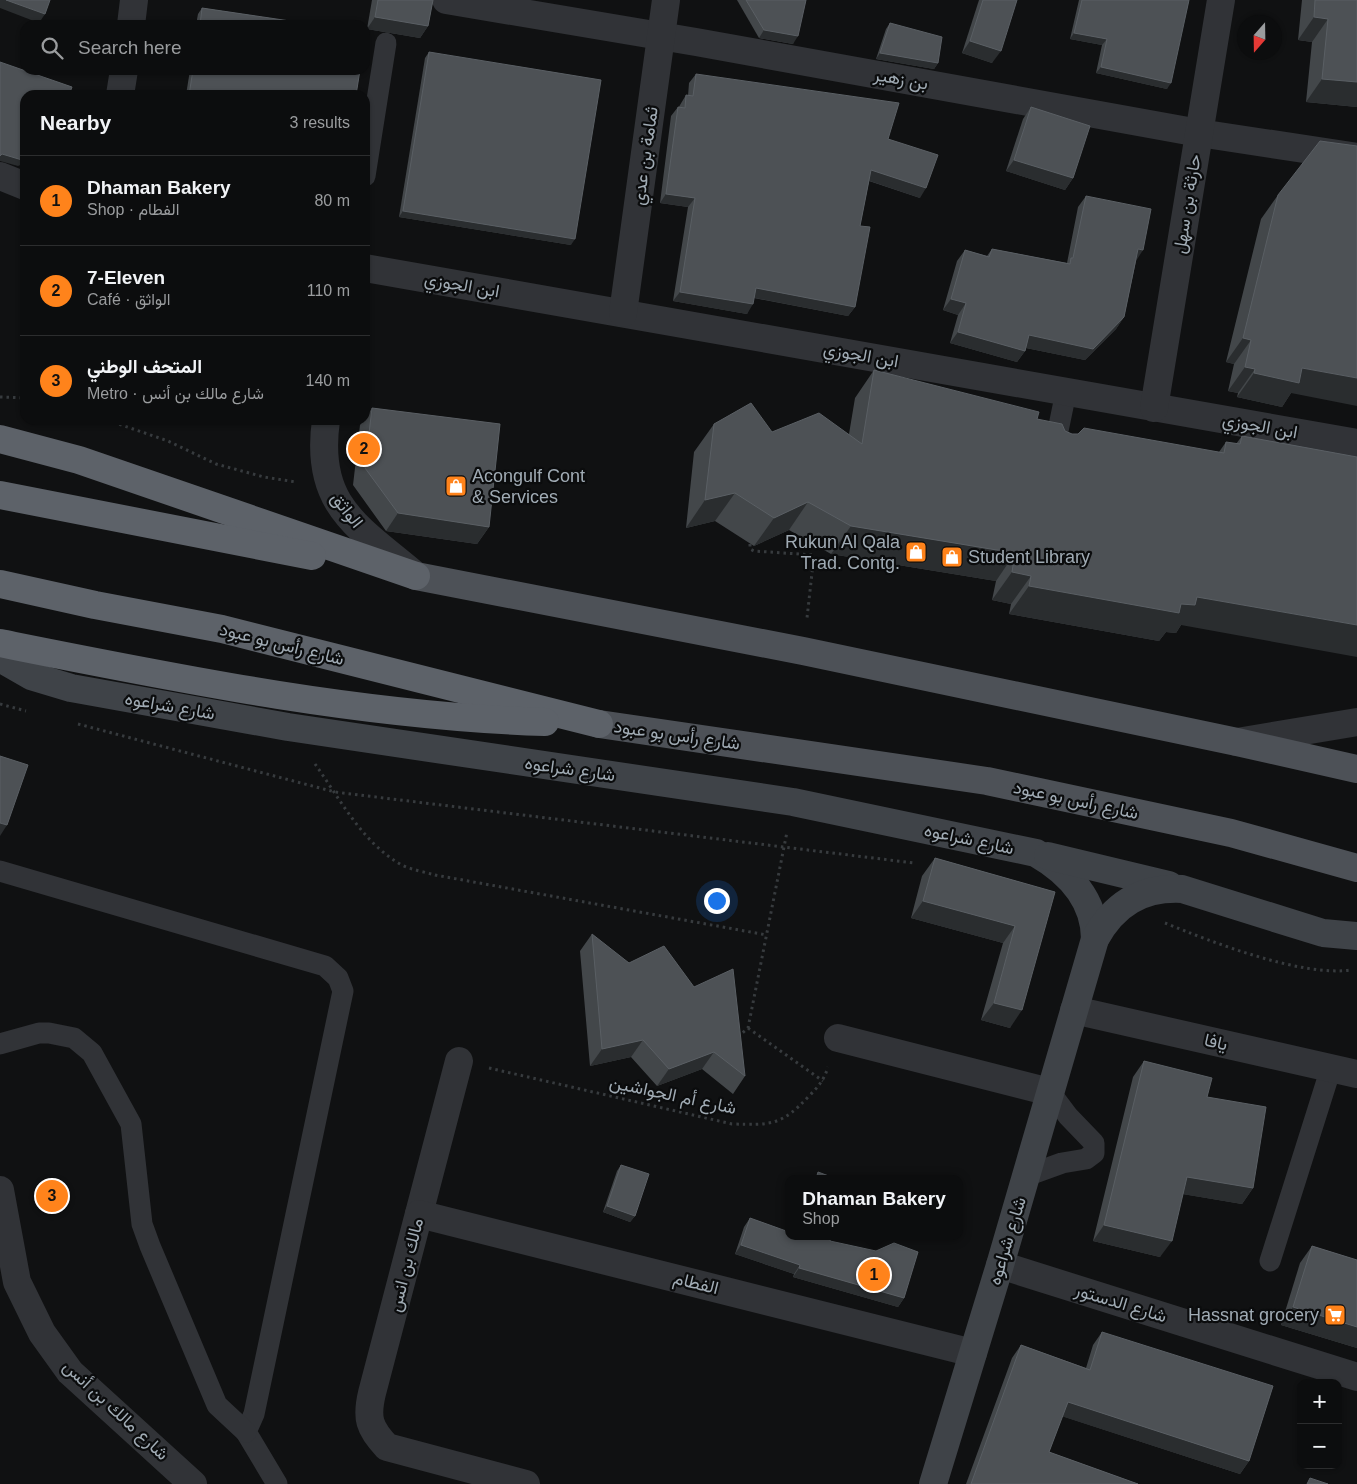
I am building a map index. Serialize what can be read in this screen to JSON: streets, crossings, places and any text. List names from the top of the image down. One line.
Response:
{"streets":{"highway":["شارع رأس بو عبود"],"street":["بن زهير","ثمامة بن عدي","حارثة بن سهل","ابن الجوزي","الواثق","شارع شراعوه","يافا","مالك بن انس","الفطام","شارع الدستور","شارع مالك بن أنس"],"path":["شارع أم الجواشين"]},"crossings":[["بن زهير","ثمامة بن عدي"],["بن زهير","حارثة بن سهل"],["ثمامة بن عدي","ابن الجوزي"],["حارثة بن سهل","ابن الجوزي"],["شارع شراعوه","يافا"],["شارع شراعوه","الفطام"],["شارع شراعوه","شارع الدستور"],["شارع أم الجواشين","مالك بن انس"],["مالك بن انس","الفطام"]],"places":{"shop":["Acongulf Cont & Services","Rukun Al Qala Trad. Contg.","Student Library"],"supermarket":["Hassnat grocery"]},"north":"bottom","page":{"search":"Search here","heading":["Nearby","3 results"],"list":[{"mark":"1","name":"Dhaman Bakery","note":"Shop · الفطام","value":"80 m"},{"mark":"2","name":"7-Eleven","note":"Café · الواثق","value":"110 m"},{"mark":"3","name":"المتحف الوطني","note":"Metro · شارع مالك بن أنس","value":"140 m"}],"pins":["2","3","1"],"popup":["Dhaman Bakery","Shop"],"map_buttons":["+","−"]}}
